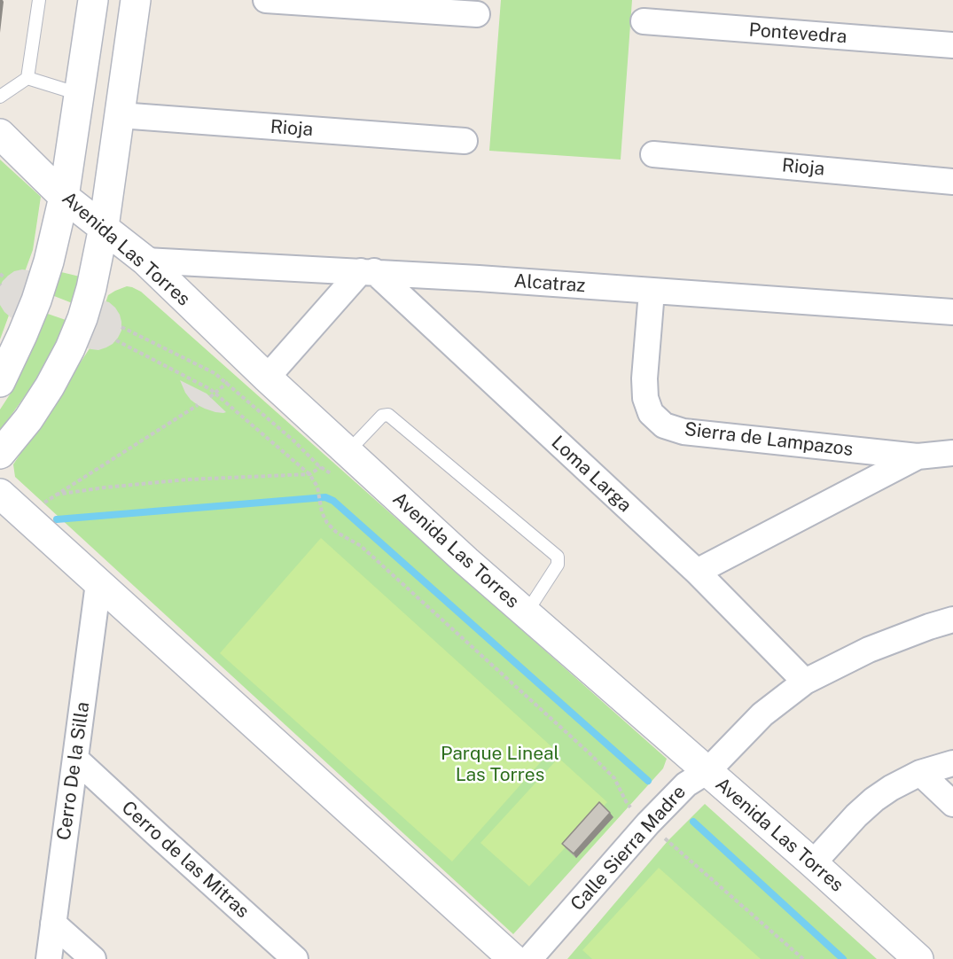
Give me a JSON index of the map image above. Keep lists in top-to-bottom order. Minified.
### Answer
{"streets":{"street":["Pontevedra","Rioja","Avenida Las Torres","Alcatraz","Sierra de Lampazos","Loma Larga","Cerro De la Silla","Calle Sierra Madre","Cerro de las Mitras"]},"crossings":[["Avenida Las Torres","Alcatraz"],["Avenida Las Torres","Calle Sierra Madre"],["Alcatraz","Sierra de Lampazos"],["Alcatraz","Loma Larga"],["Loma Larga","Calle Sierra Madre"],["Cerro De la Silla","Cerro de las Mitras"]],"parks":["Parque Lineal Las Torres"]}
